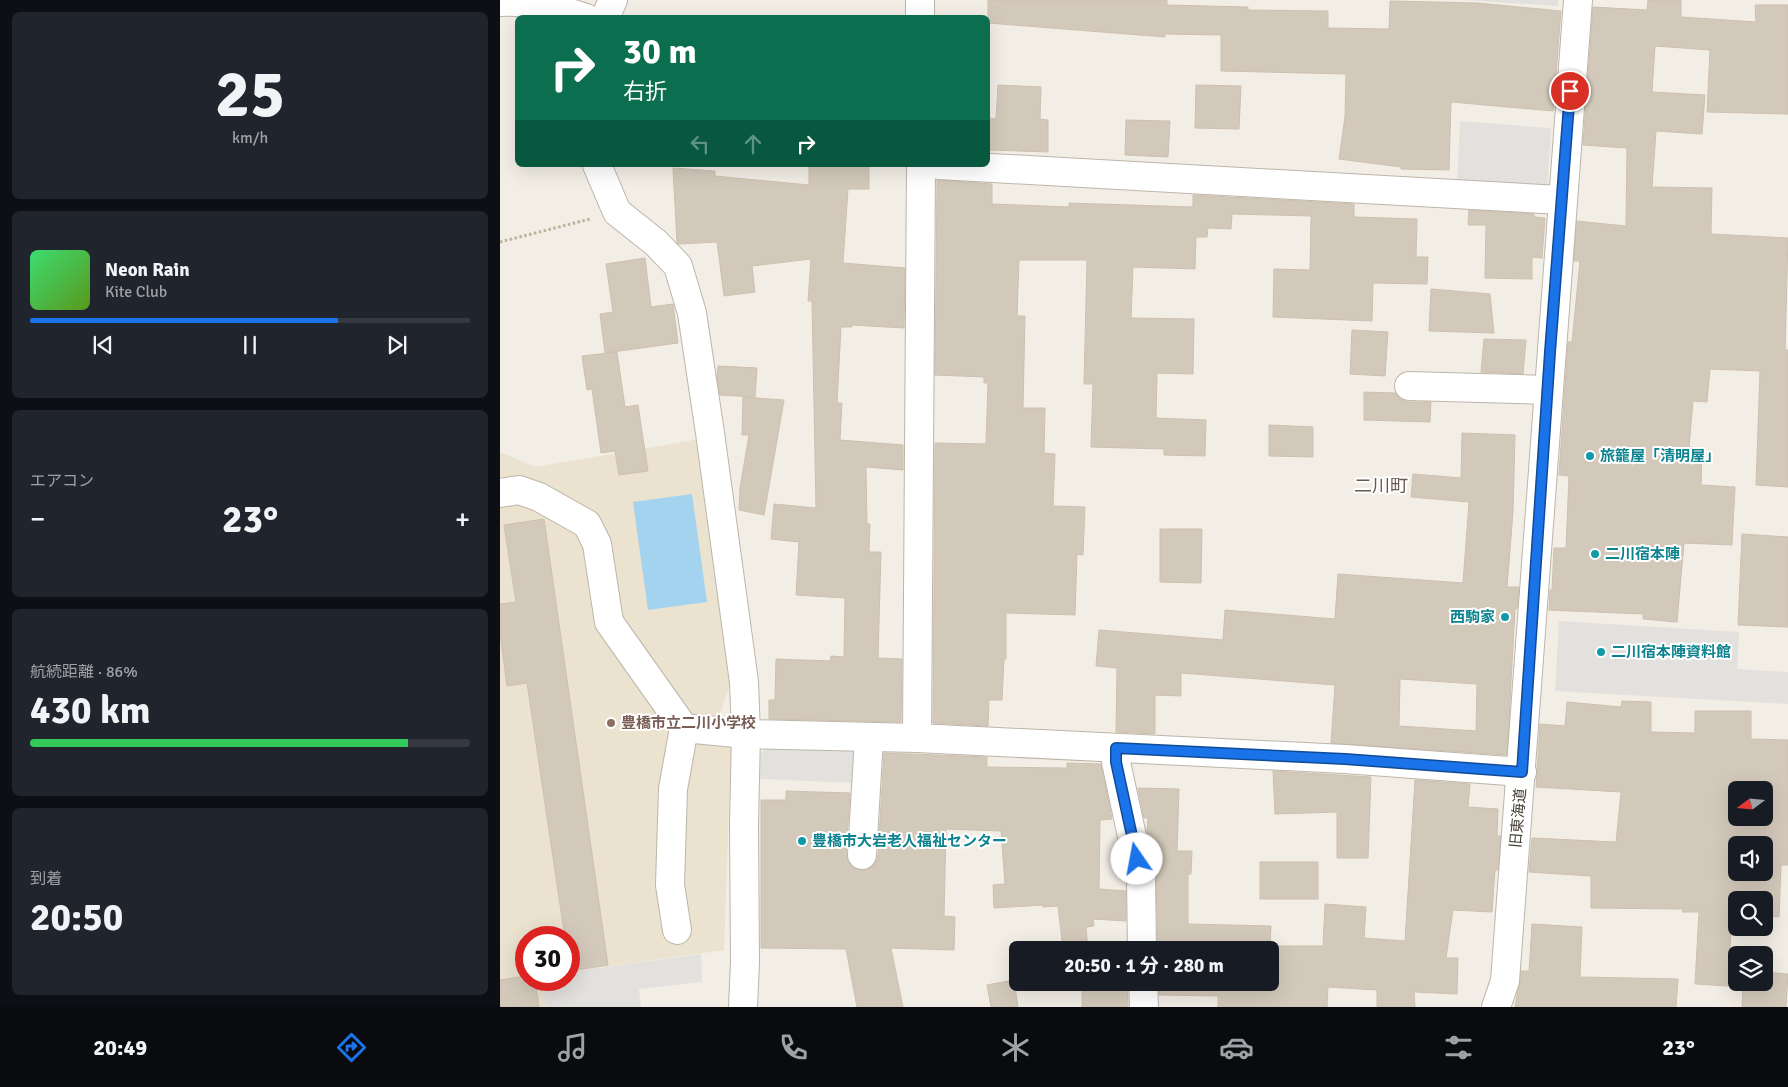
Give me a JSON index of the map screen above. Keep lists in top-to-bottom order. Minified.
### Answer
{"streets":{"street":["旧東海道"]},"districts":["二川町"],"places":["旅籠屋「清明屋」","二川宿本陣","西駒家","二川宿本陣資料館","豊橋市立二川小学校","豊橋市大岩老人福祉センター"],"north":"left","page":{"tile":[["25","km/h"],"エアコン",["航続距離 · 86%","430 km"],["到着","20:50"]],"turn":["30 m","右折"],"song":["Neon Rain","Kite Club"],"heat":["−","23°","+"],"limit":"30","trip":"20:50 · 1 分 · 280 m","tabs":["20:49","23°"]}}
